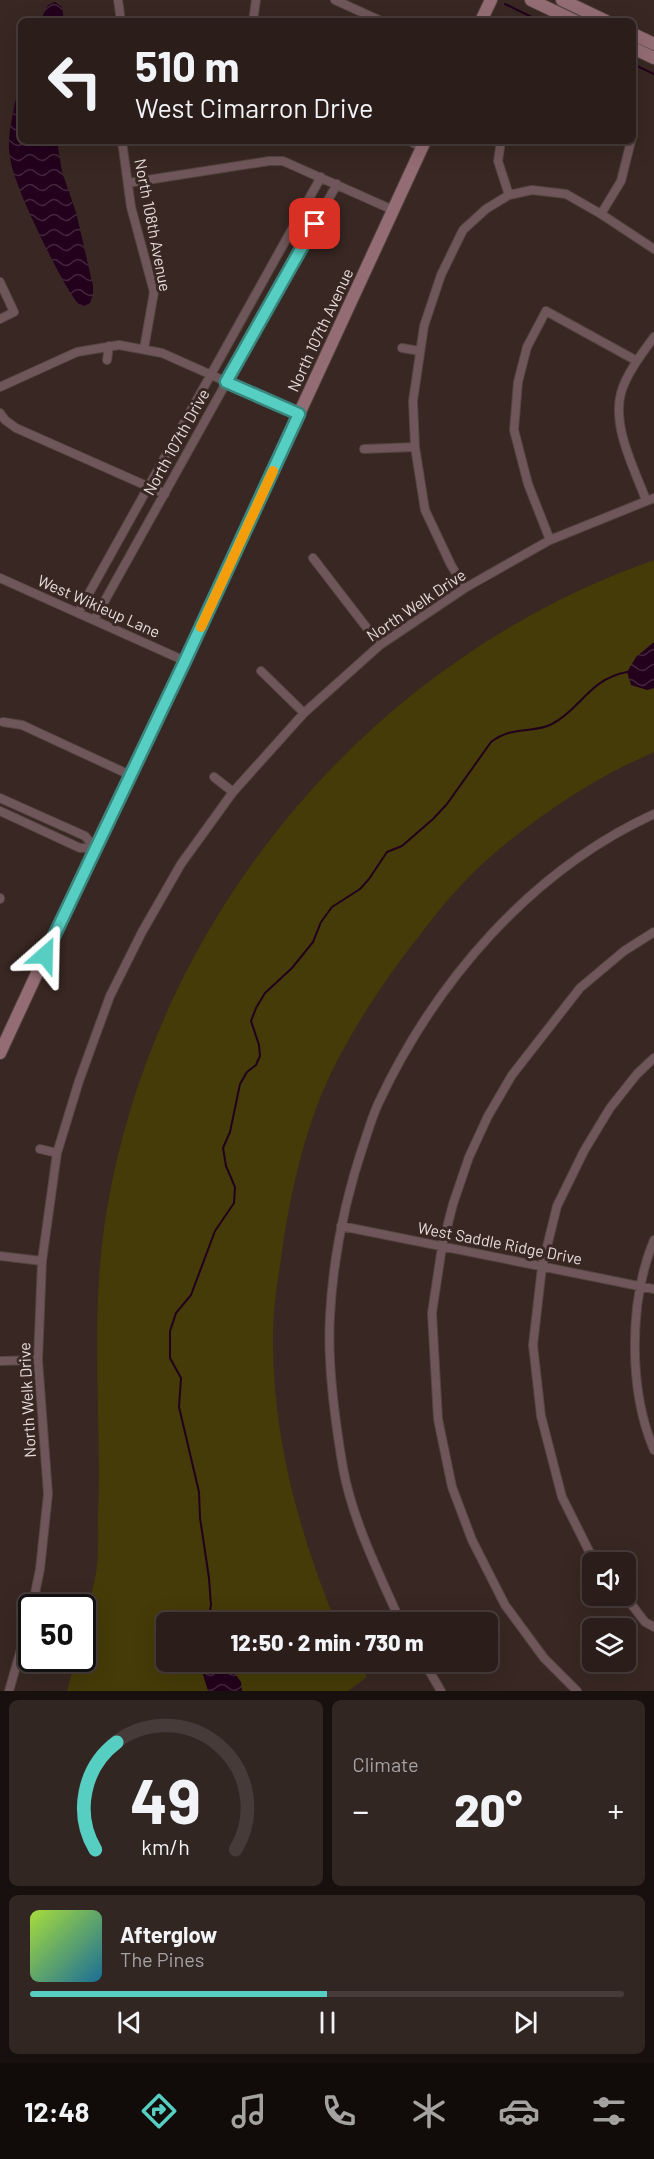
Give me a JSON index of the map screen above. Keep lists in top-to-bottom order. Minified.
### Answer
{"streets":{"main road":["North 107th Avenue"],"street":["North 108th Avenue","North 107th Drive","North Welk Drive","West Wikieup Lane","West Saddle Ridge Drive"]},"crossings":[["North 107th Avenue","West Wikieup Lane"],["North 107th Drive","West Wikieup Lane"]],"page":{"turn":["510 m","West Cimarron Drive"],"limit":"50","trip":"12:50 · 2 min · 730 m","tile":"Climate","heat":["−","20°","+"],"song":["Afterglow","The Pines"],"tabs":"12:48","gauge":["49","km/h"]}}
